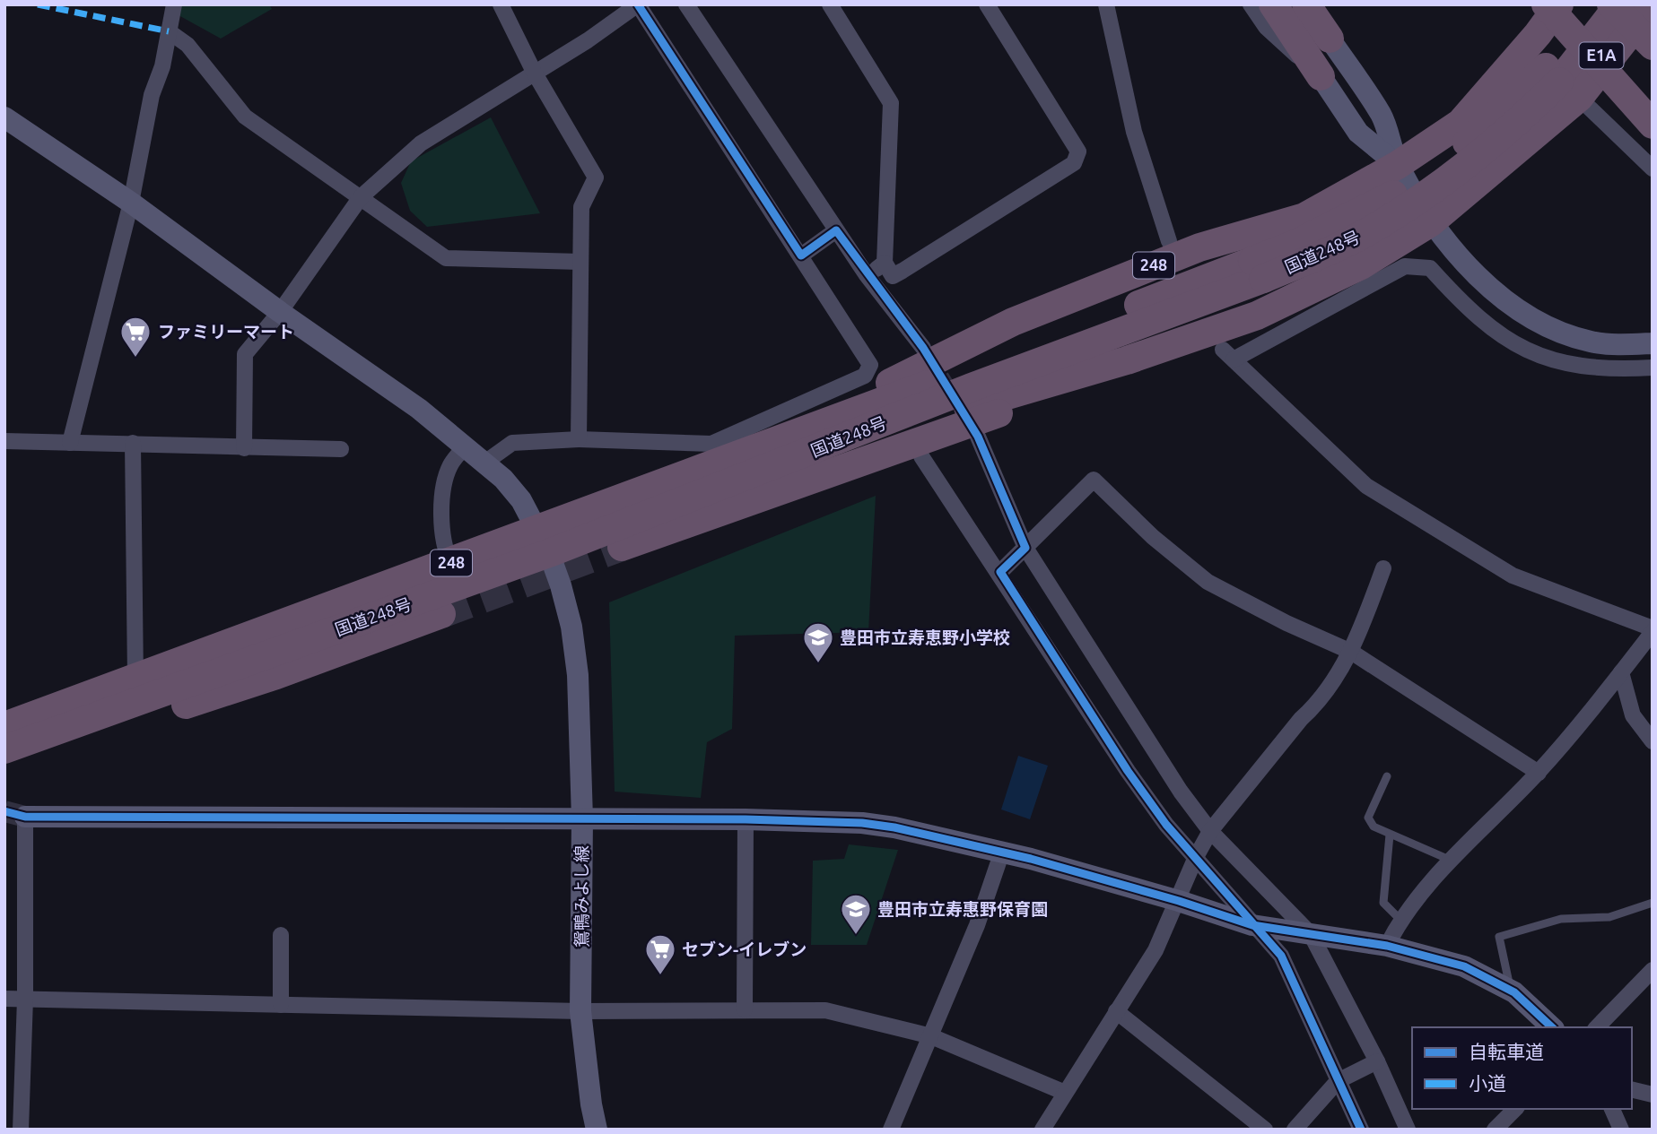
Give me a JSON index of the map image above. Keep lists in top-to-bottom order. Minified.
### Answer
{"streets":{"highway":["E1A","国道248号","248"],"street":["鴛鴨みよし線"]},"crossings":[["国道248号","248"],["国道248号","鴛鴨みよし線"]],"places":{"supermarket":["ファミリーマート","セブン-イレブン"],"school or university":["豊田市立寿恵野小学校","豊田市立寿惠野保育園"]},"legend":["自転車道","小道"]}
